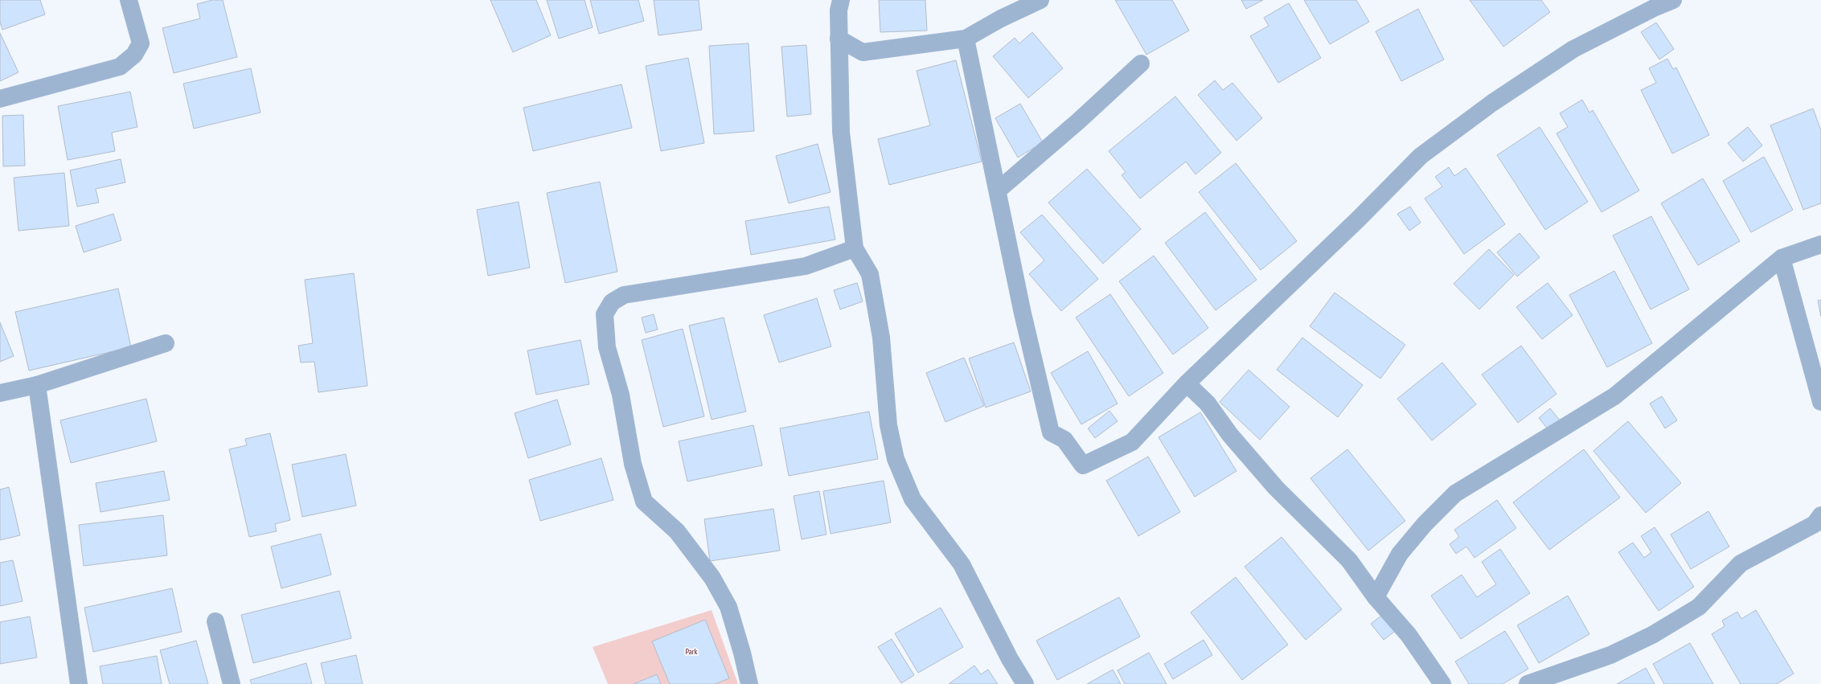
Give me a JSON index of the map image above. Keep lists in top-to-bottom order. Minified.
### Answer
{"parks":["Park"]}
